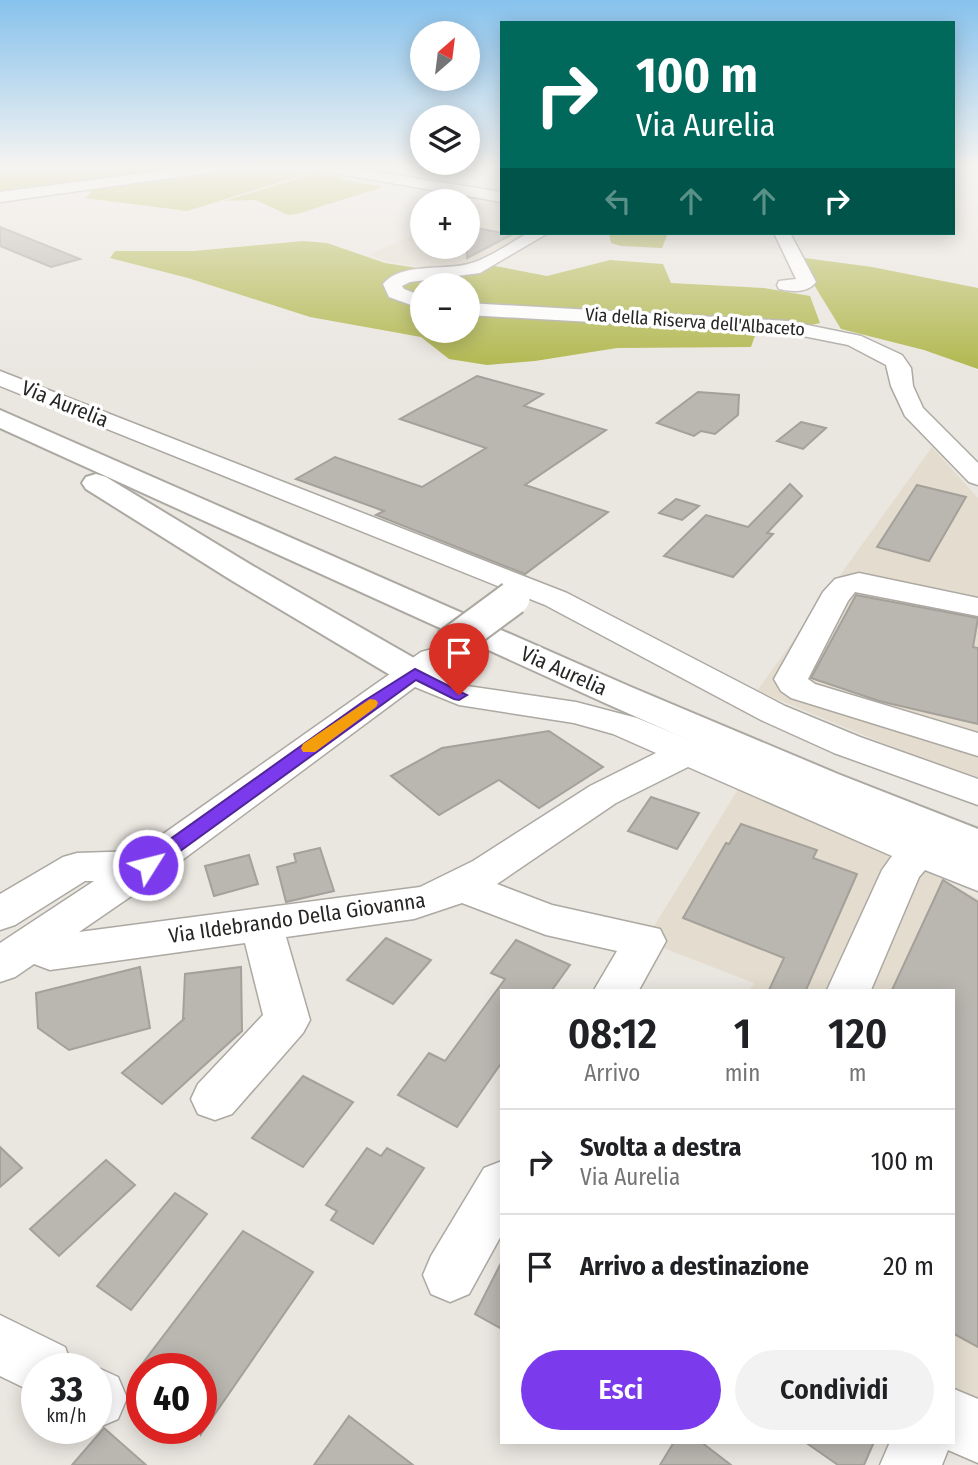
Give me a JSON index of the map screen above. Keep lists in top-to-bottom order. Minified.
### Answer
{"streets":{"highway":["Via Aurelia"],"street":["Via della Riserva dell'Albaceto","Via Ildebrando Della Giovanna"]},"crossings":[["Via Aurelia","Via Ildebrando Della Giovanna"]],"north":"top right","page":{"map_buttons":["+","−"],"turn":["100 m","Via Aurelia"],"eta":["08:12","Arrivo","1","min","120","m"],"list":[{"name":"Svolta a destra","note":"Via Aurelia","value":"100 m"},{"name":"Arrivo a destinazione","value":"20 m"}],"buttons":["Esci","Condividi"],"speed":"33 km/h","limit":"40"}}
